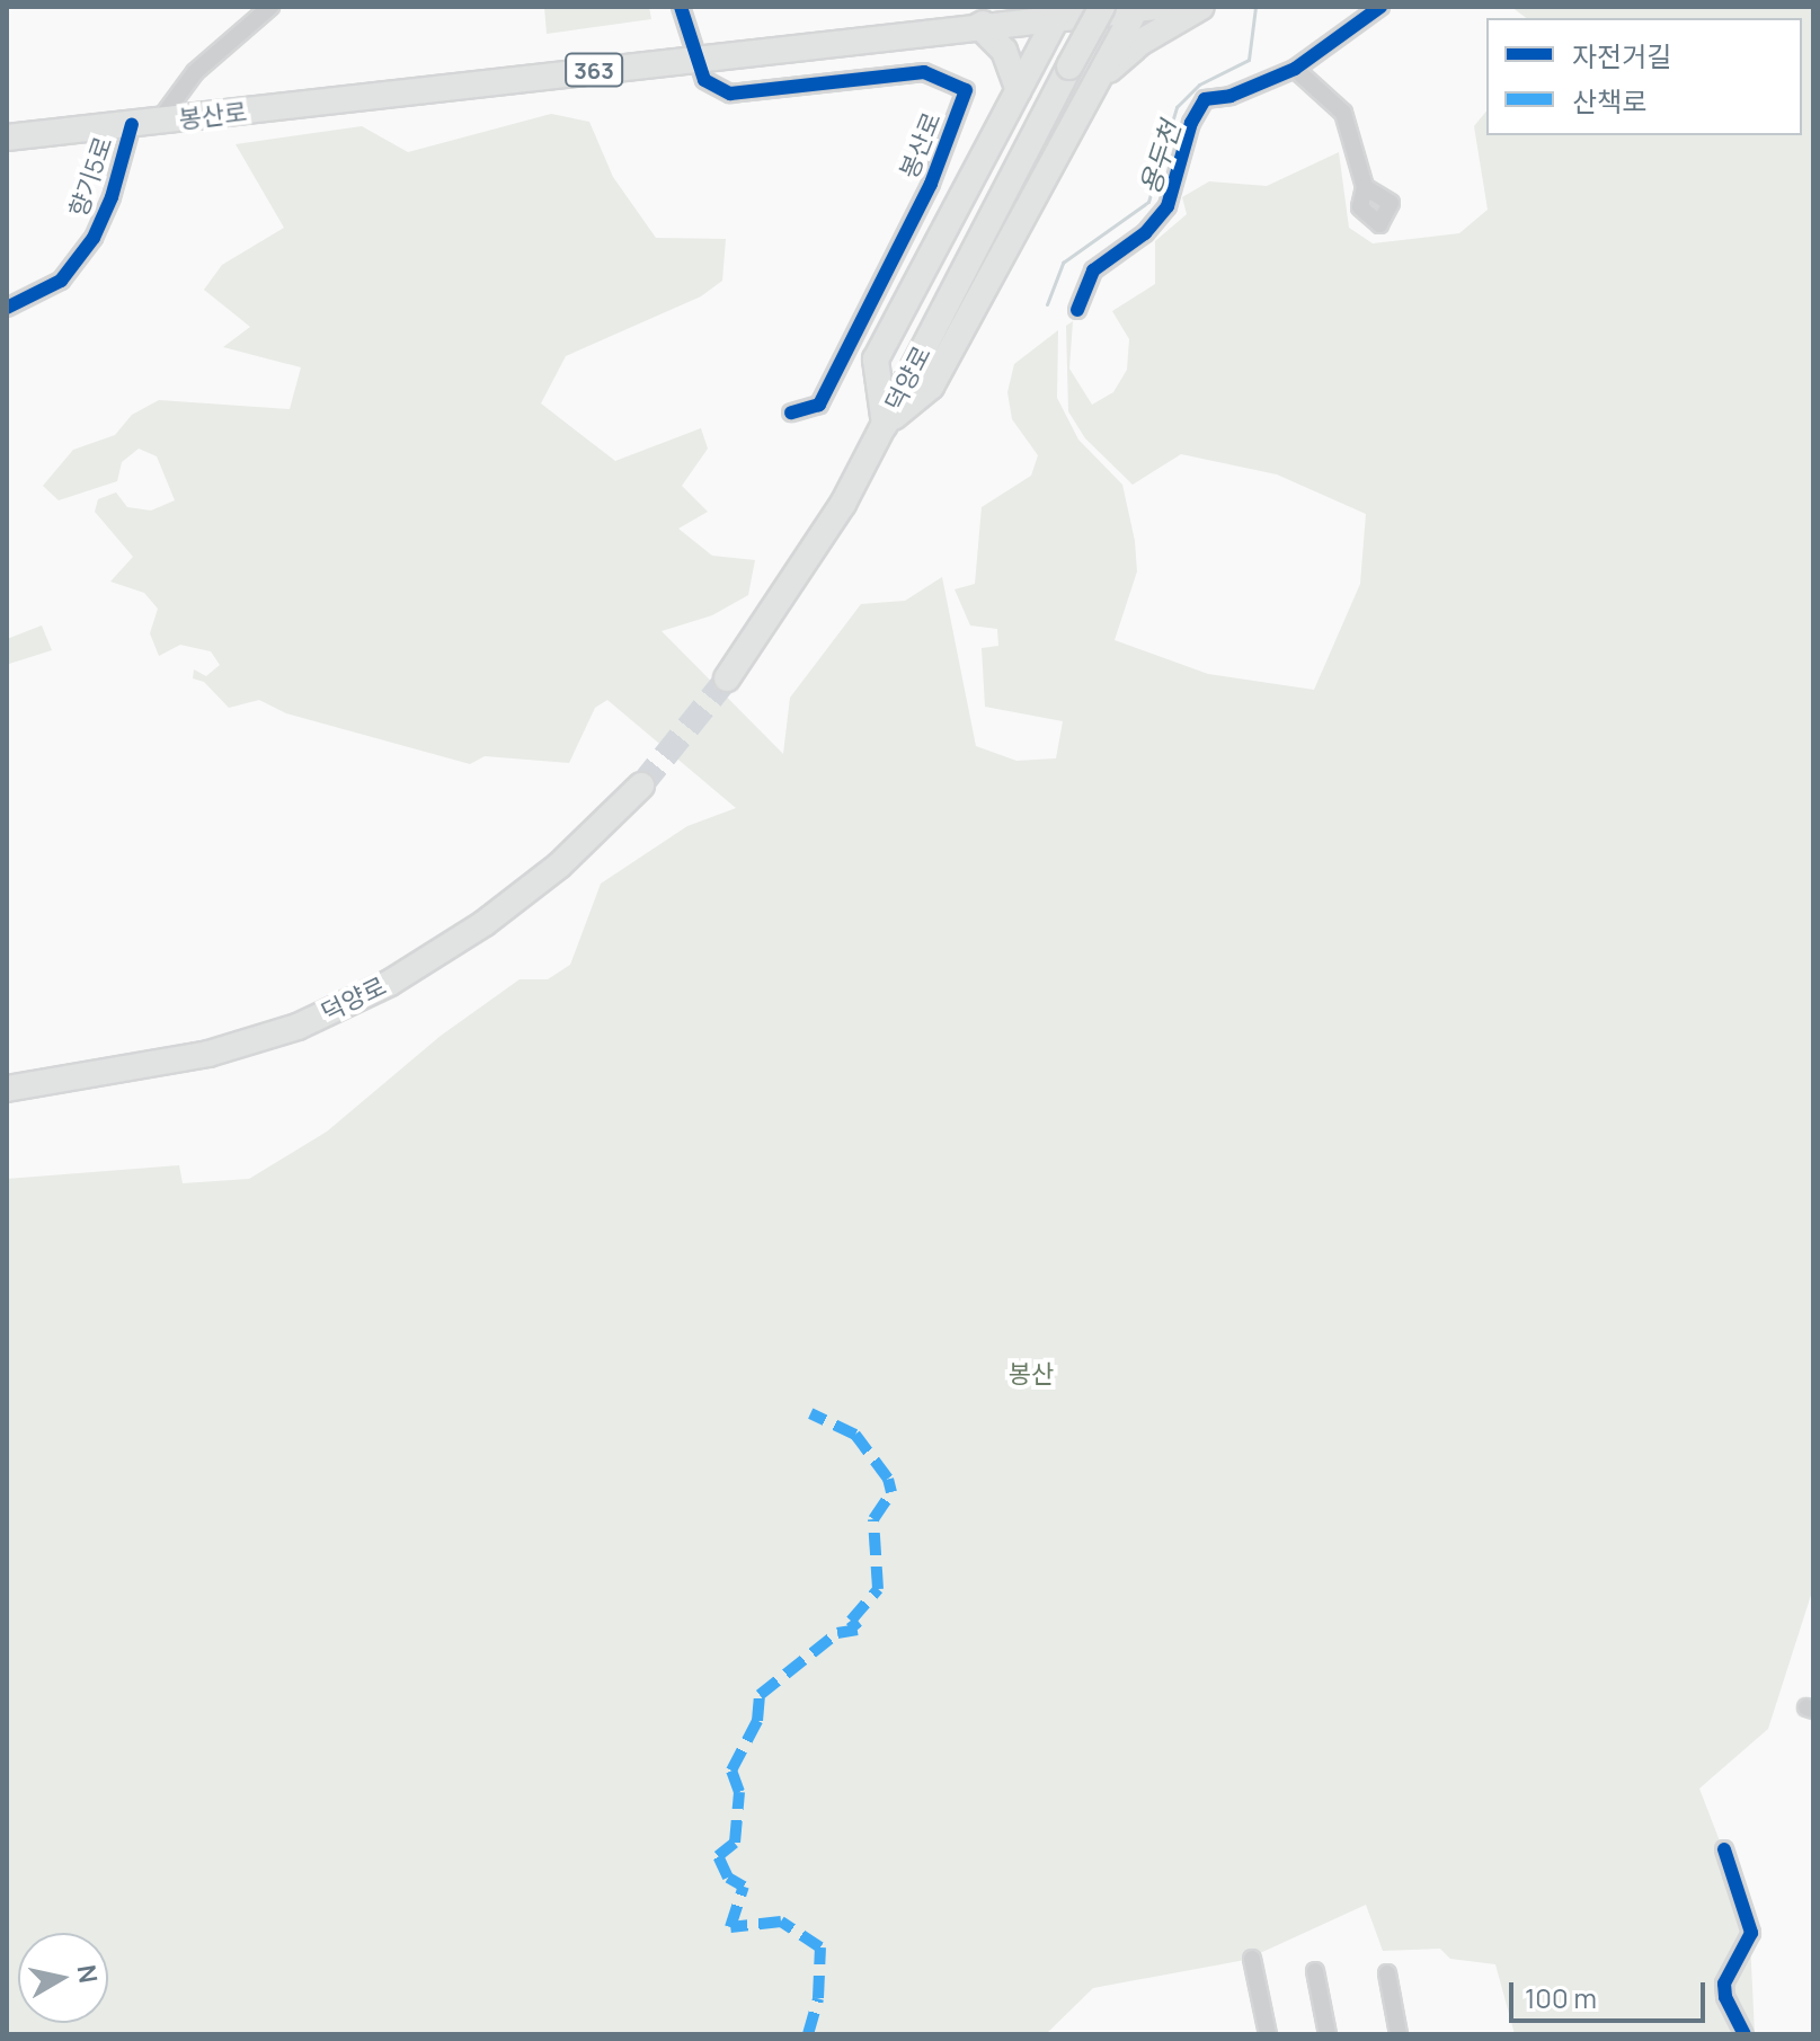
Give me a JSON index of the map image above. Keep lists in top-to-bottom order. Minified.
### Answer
{"streets":{"main road":["363","봉산로","덕양로"],"street":["향기5로"]},"crossings":[["363","봉산로"],["363","향기5로"],["봉산로","향기5로"]],"water":["용두천"],"parks":["봉산"],"legend":["자전거길","산책로"],"scale_bar":"100 m","north":"right"}
